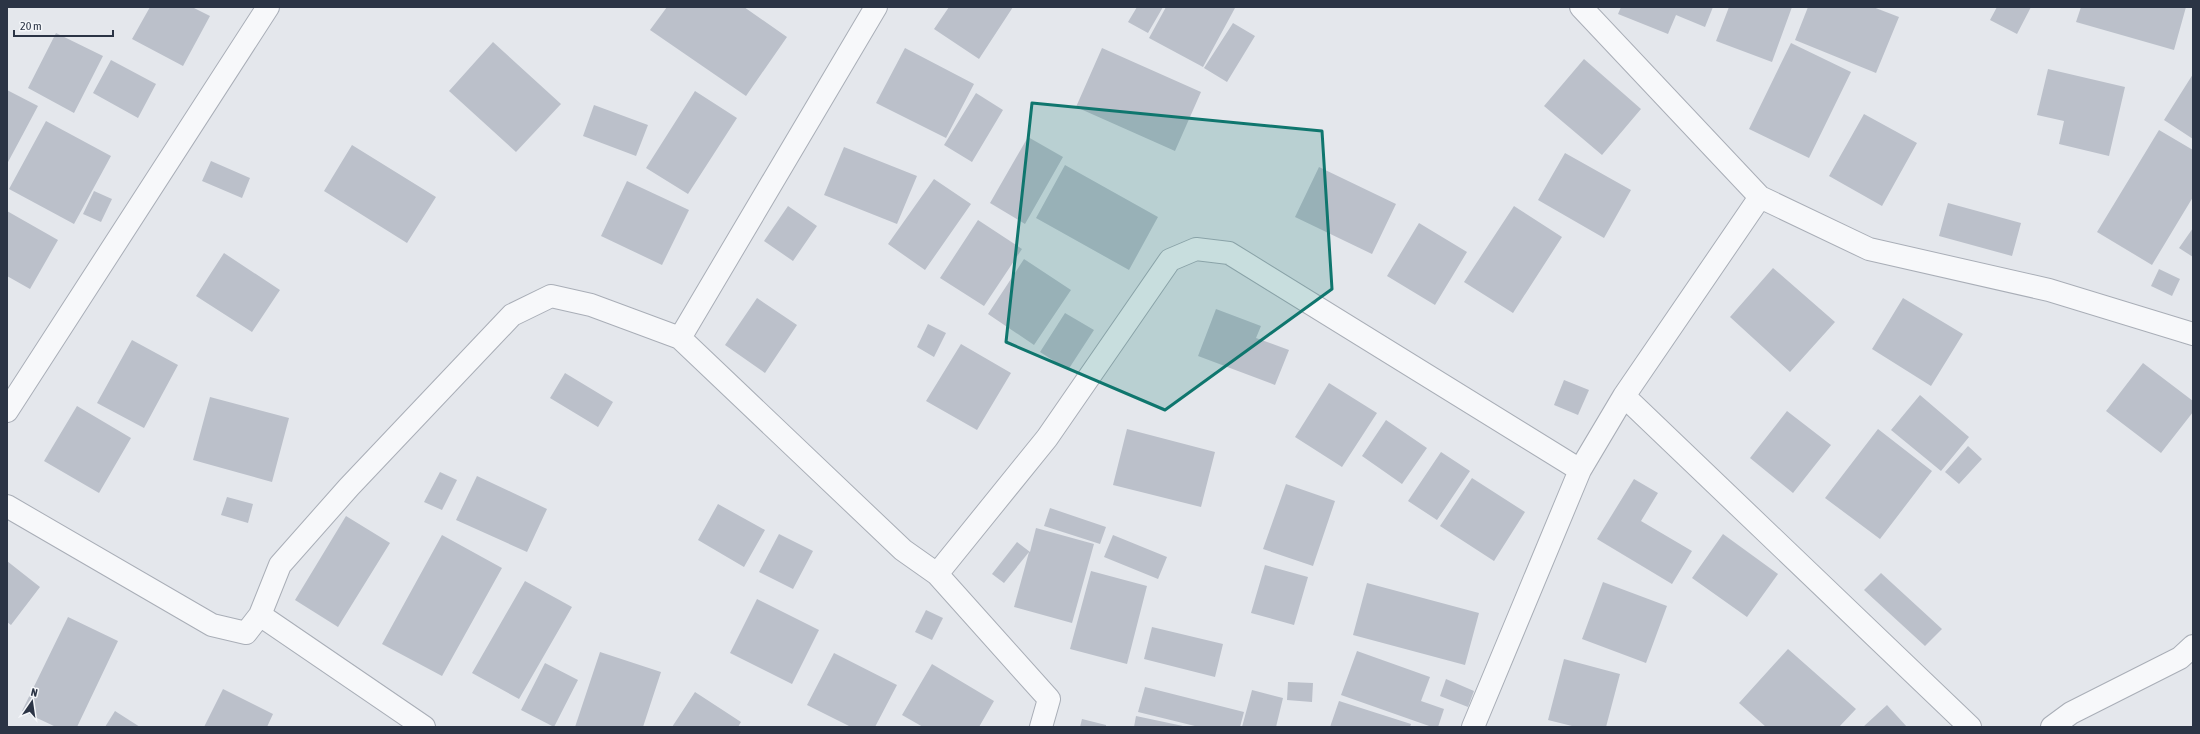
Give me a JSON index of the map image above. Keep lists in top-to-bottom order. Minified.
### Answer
{"scale_bar":"20 m","north":"top"}
